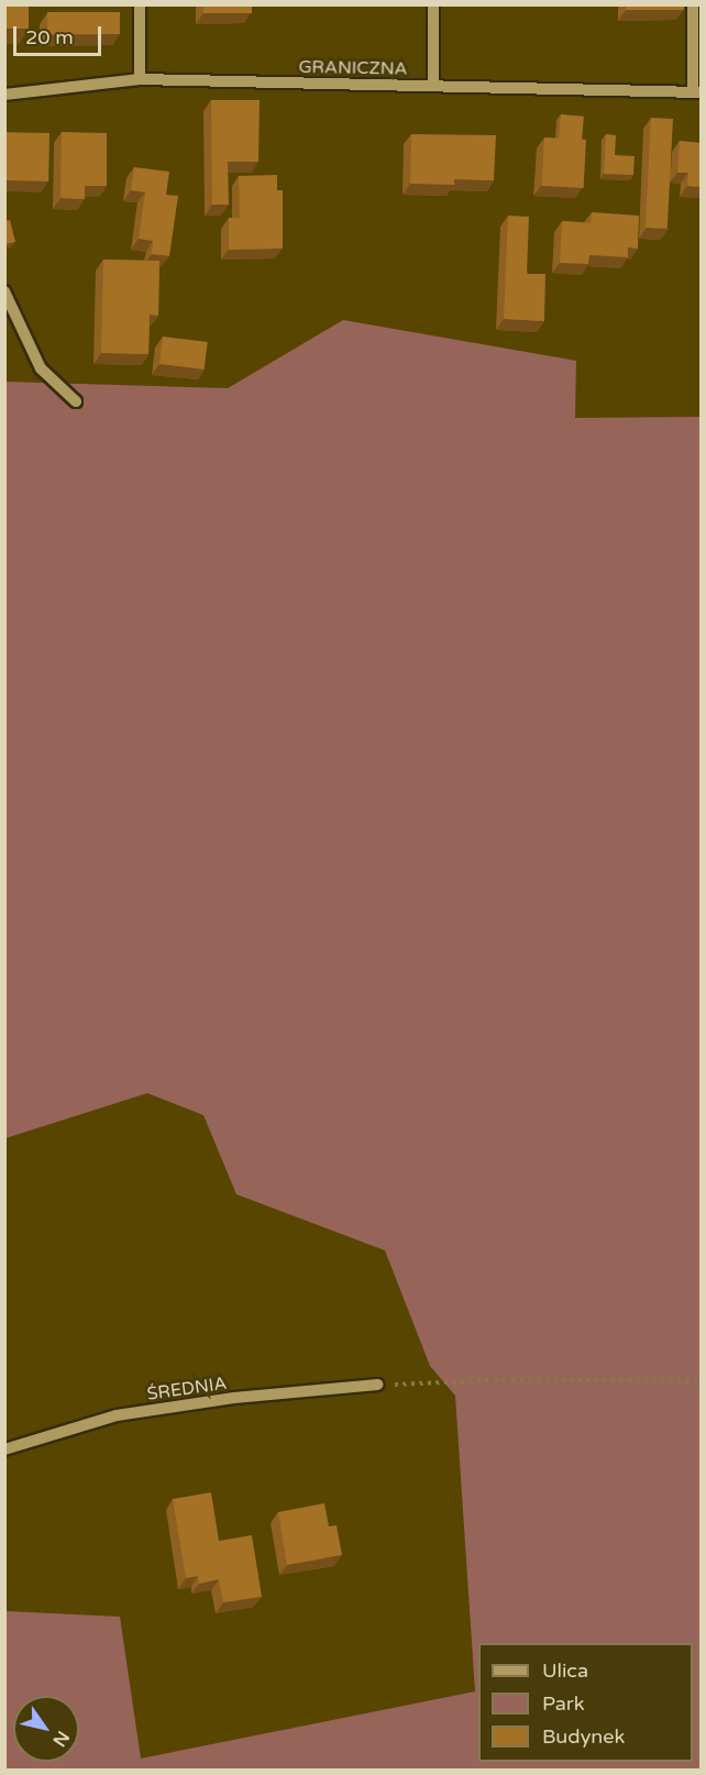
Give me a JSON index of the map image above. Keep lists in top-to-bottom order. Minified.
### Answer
{"streets":{"street":["GRANICZNA","ŚREDNIA"]},"legend":["Ulica","Park","Budynek"],"scale_bar":"20 m","north":"bottom right"}
